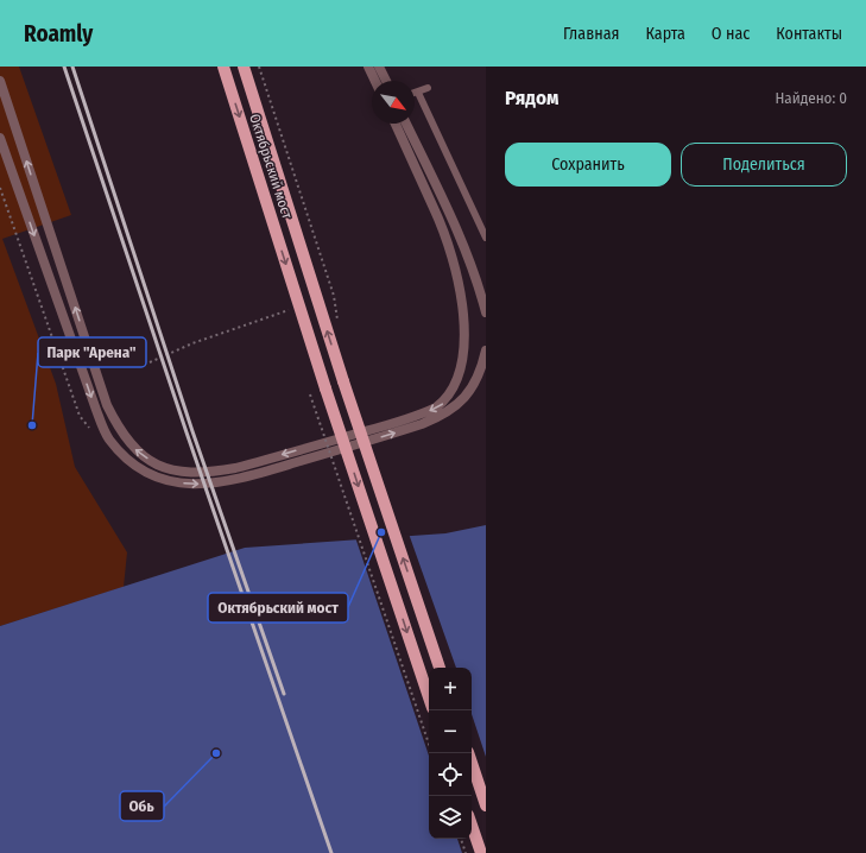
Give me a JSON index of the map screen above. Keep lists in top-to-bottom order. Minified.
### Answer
{"streets":{"main road":["Октябрьский мост"]},"places":["Парк \"Арена\"","Октябрьский мост","Обь"],"north":"bottom right","page":{"header":"Roamly","nav":["Главная","Карта","О нас","Контакты"],"heading":["Рядом","Найдено: 0"],"buttons":["Сохранить","Поделиться"],"map_buttons":["+","−"]}}
